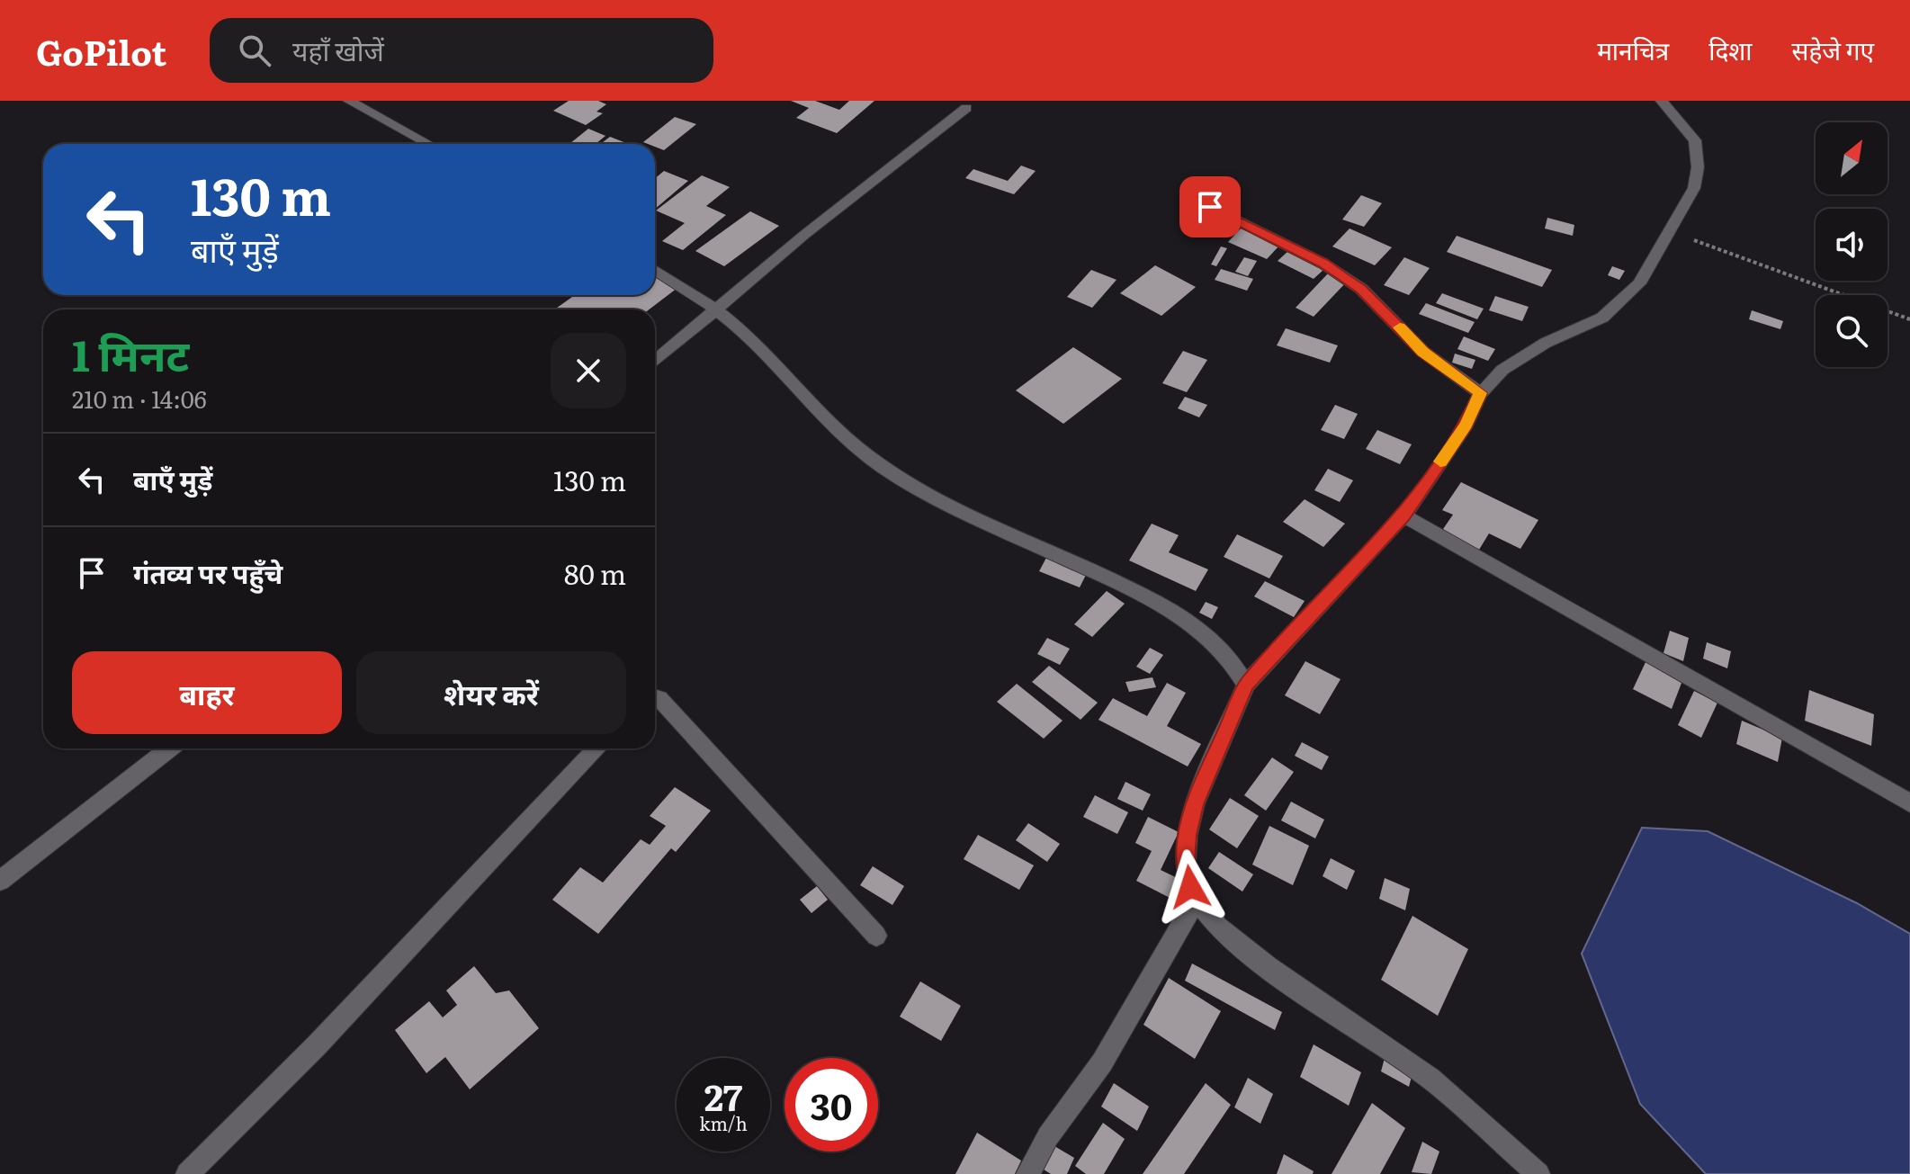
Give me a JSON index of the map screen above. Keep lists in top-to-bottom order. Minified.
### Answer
{"north":"top right","page":{"header":"GoPilot","search":"यहाँ खोजें","nav":["मानचित्र","दिशा","सहेजे गए"],"turn":["130 m","बाएँ मुड़ें"],"heading":["1 मिनट","210 m · 14:06"],"list":[{"name":"बाएँ मुड़ें","value":"130 m"},{"name":"गंतव्य पर पहुँचे","value":"80 m"}],"buttons":["बाहर","शेयर करें"],"speed":"27 km/h","limit":"30"}}
